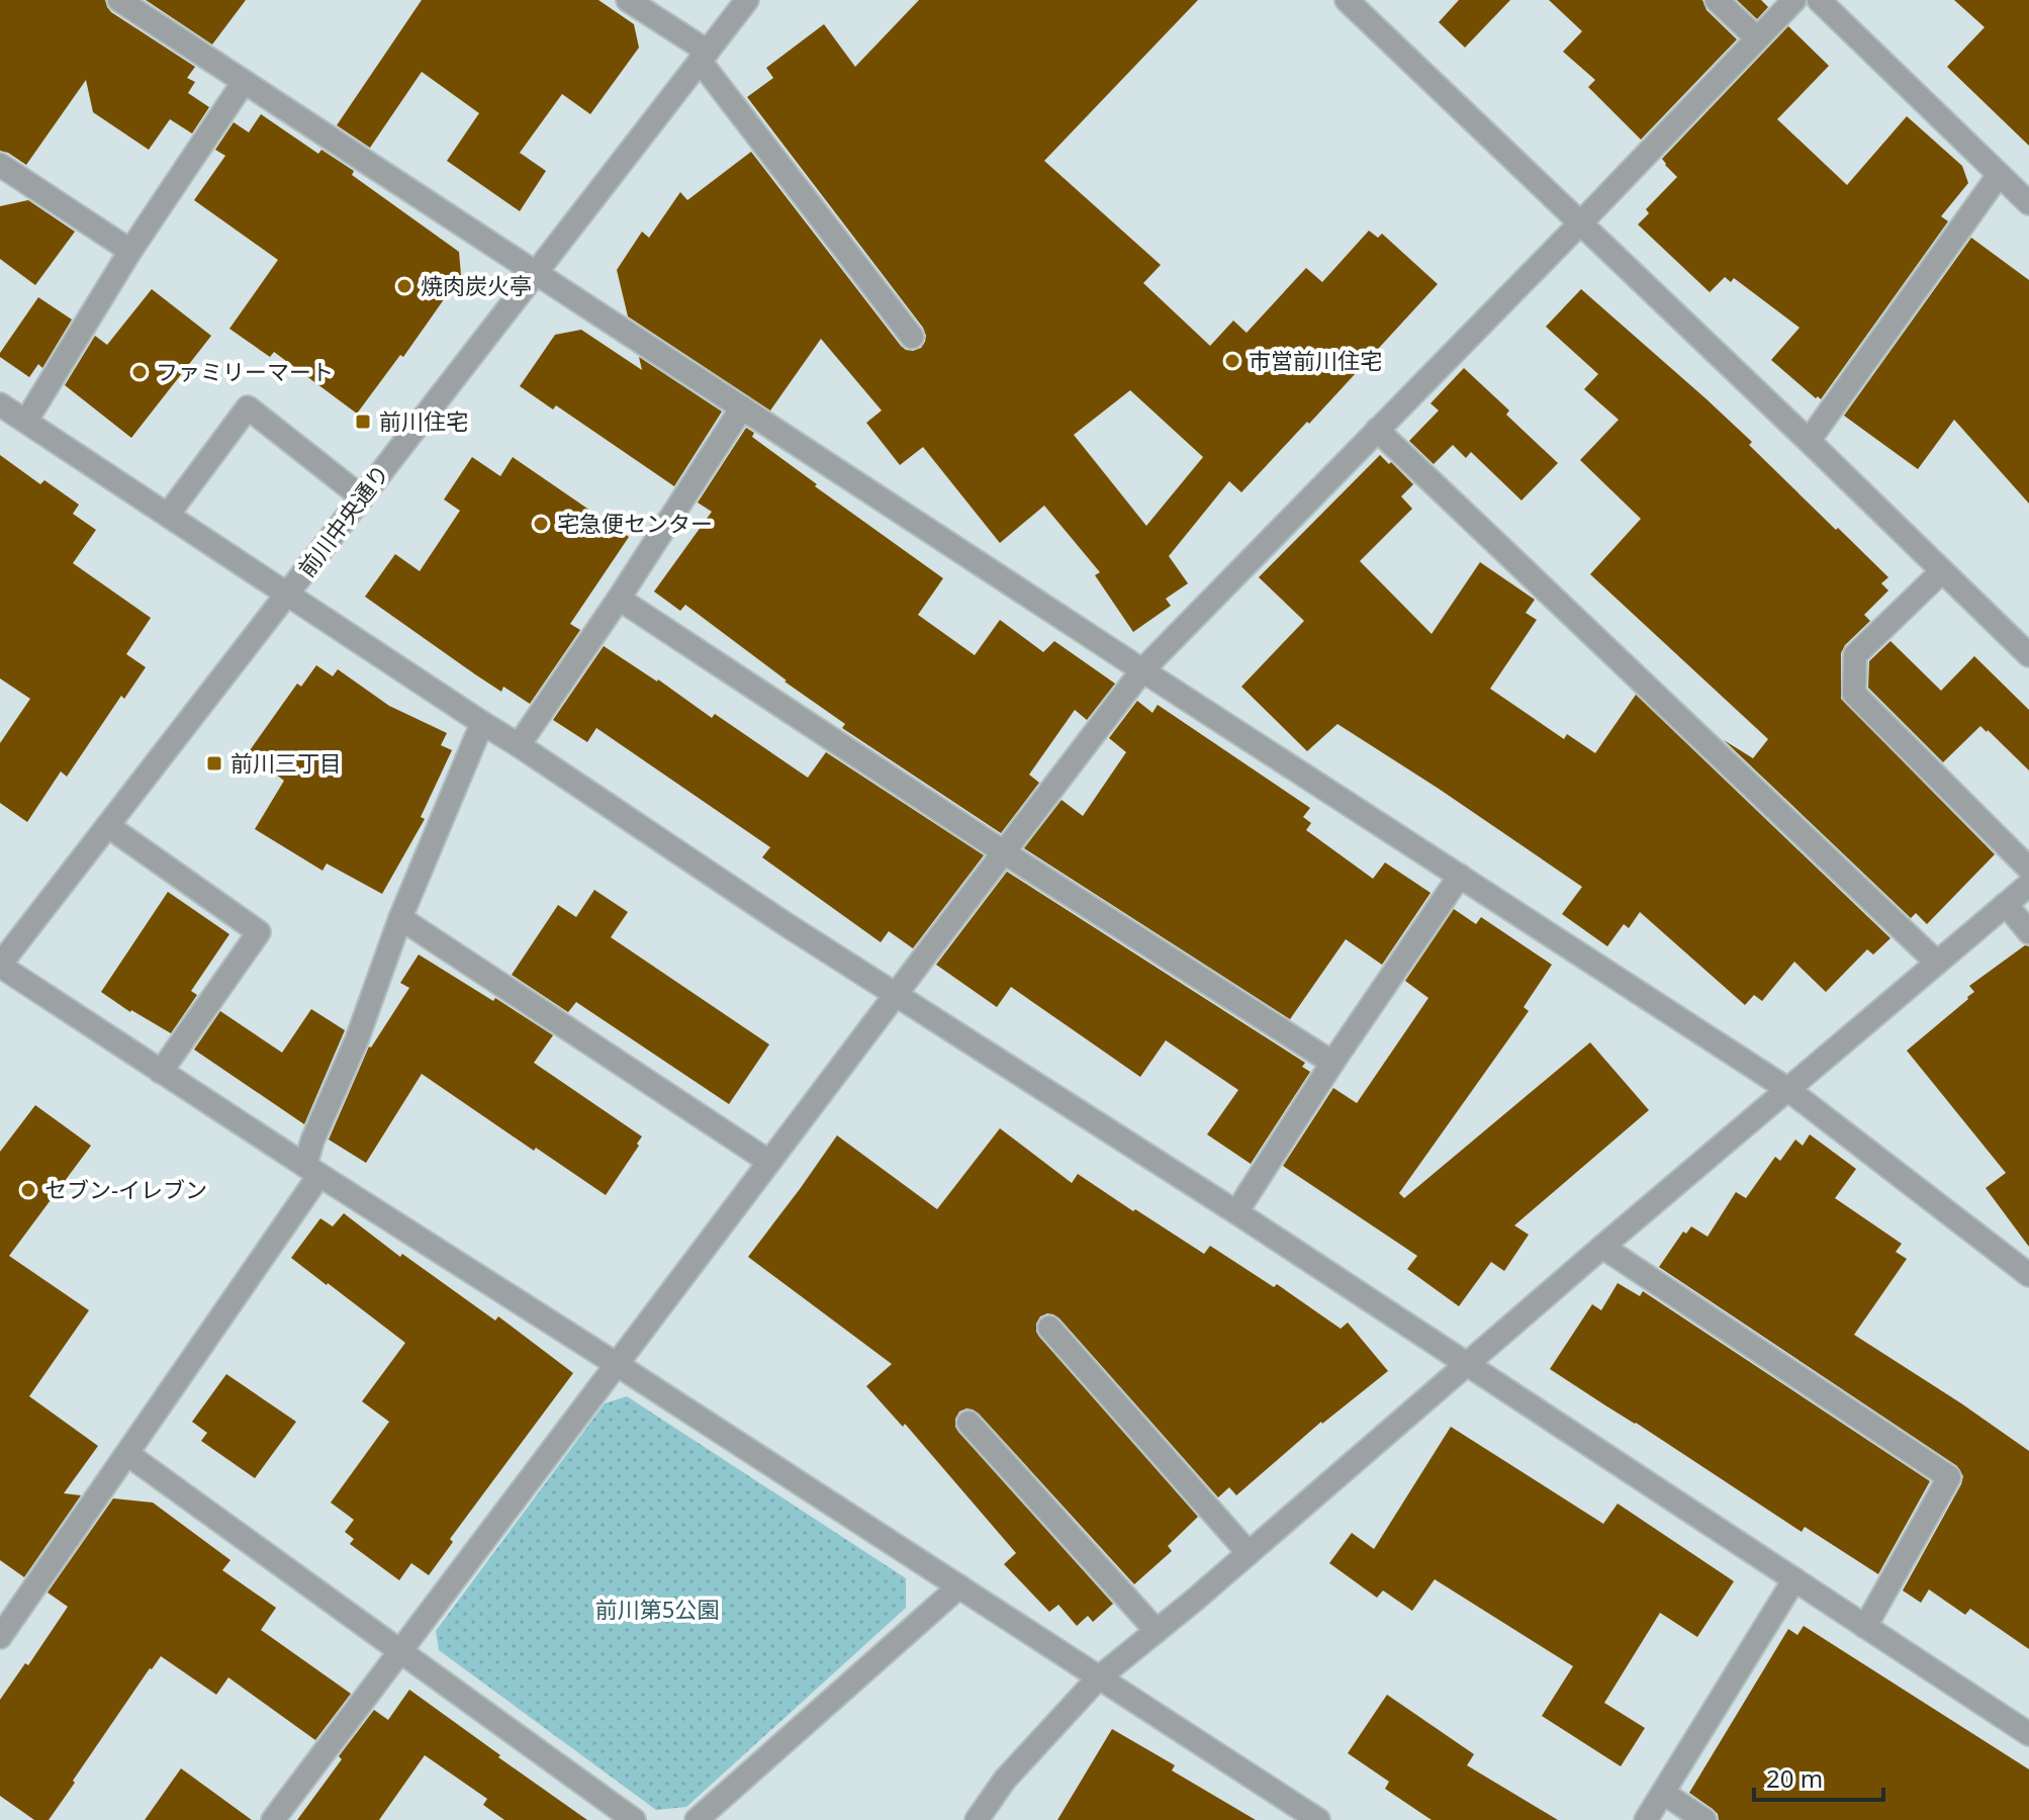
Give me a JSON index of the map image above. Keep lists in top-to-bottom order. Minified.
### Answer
{"streets":{"street":["前川中央通り"]},"parks":["前川第5公園"],"places":{"other":["焼肉炭火亭","市営前川住宅","ファミリーマート","宅急便センター","セブン-イレブン"],"transit":["前川住宅","前川三丁目"]},"scale_bar":"20 m"}
